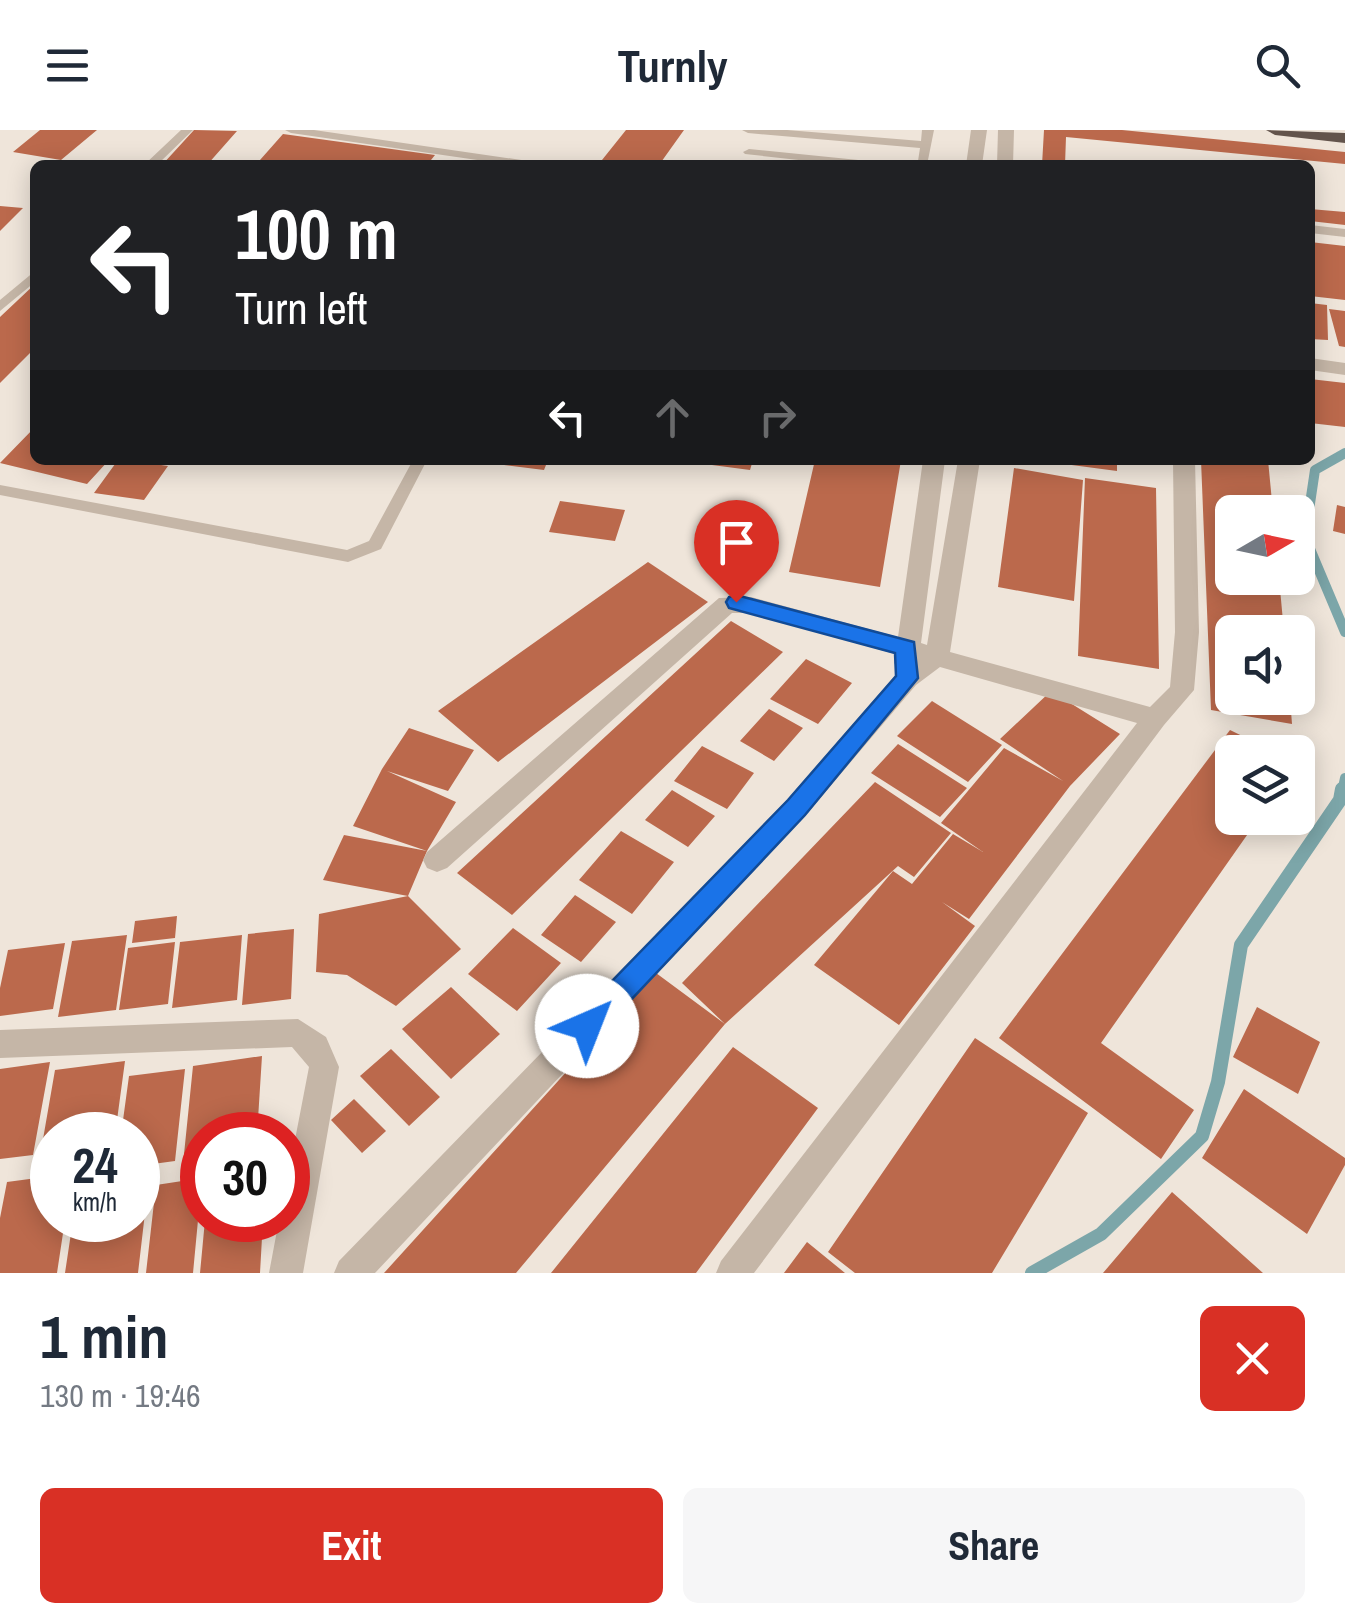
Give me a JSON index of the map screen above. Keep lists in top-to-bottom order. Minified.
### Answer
{"north":"right","page":{"header":"Turnly","turn":["100 m","Turn left"],"speed":"24 km/h","limit":"30","heading":["1 min","130 m · 19:46"],"buttons":["Exit","Share"]}}
